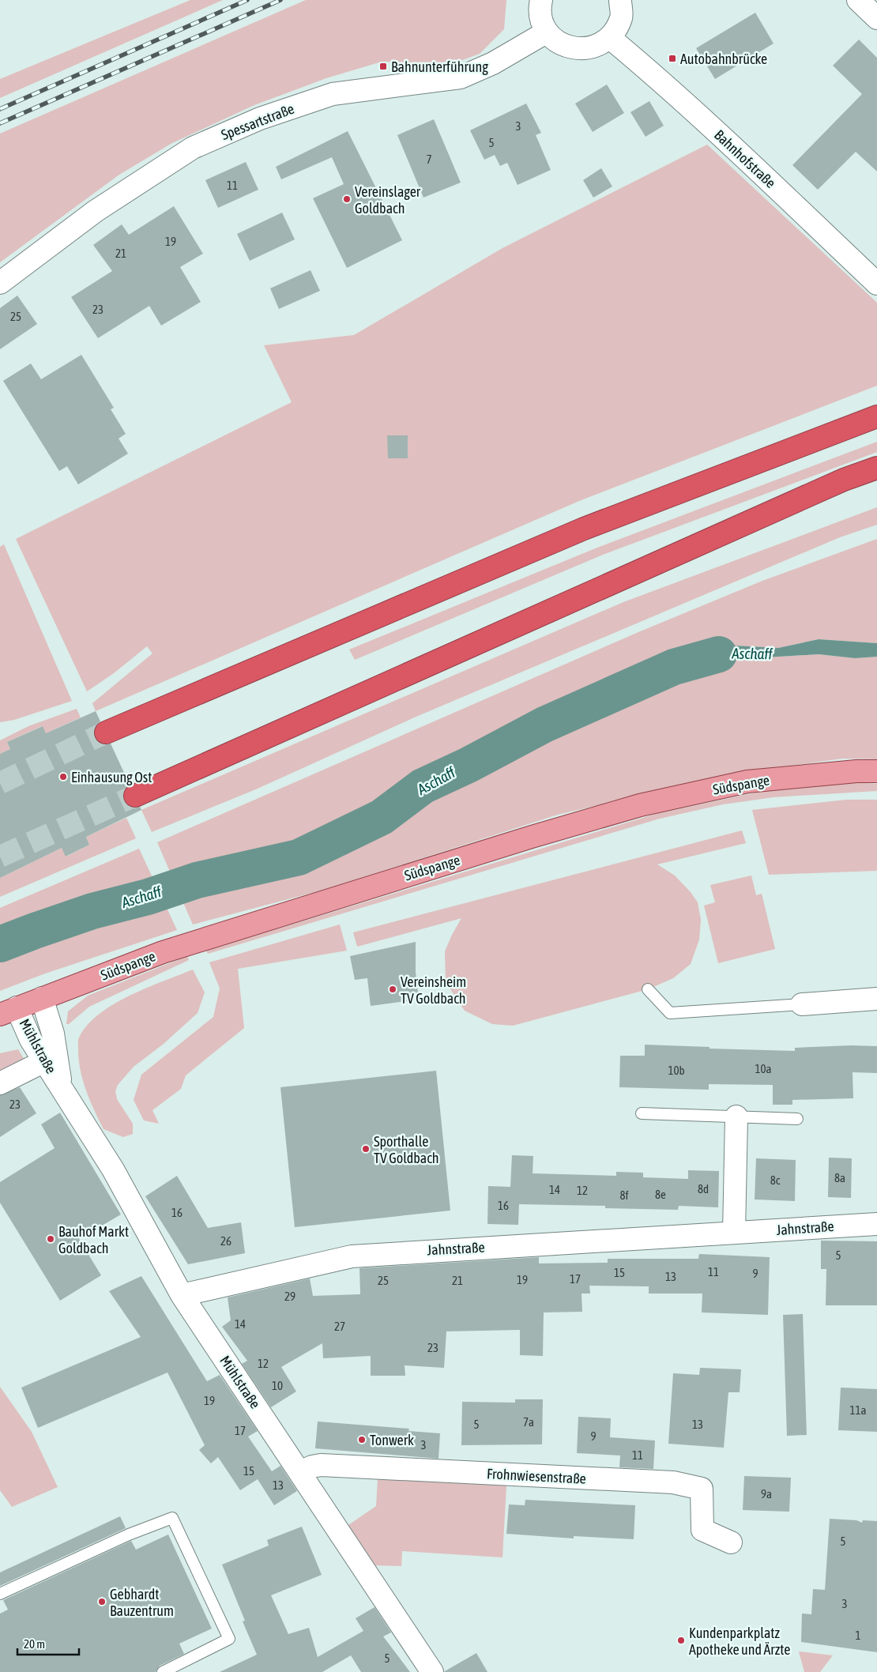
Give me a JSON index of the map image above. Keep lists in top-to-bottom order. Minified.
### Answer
{"streets":{"main road":["Südspange"],"street":["Spessartstraße","Bahnhofstraße","Mühlstraße","Jahnstraße","Frohnwiesenstraße"]},"crossings":[["Südspange","Mühlstraße"],["Mühlstraße","Jahnstraße"],["Mühlstraße","Frohnwiesenstraße"]],"water":["Aschaff"],"places":{"transit":["Autobahnbrücke","Bahnunterführung"],"other":["Vereinslager Goldbach","Einhausung Ost","Vereinsheim TV Goldbach","Sporthalle TV Goldbach","Bauhof Markt Goldbach","Tonwerk","Gebhardt Bauzentrum","Kundenparkplatz Apotheke und Ärzte"]},"house_numbers":["3","5","7","11","19","21","23","25","10a","10b","23","8a","8c","8d","14","12","8e","8f","16","16","26","5","11","15","9","13","17","19","25","21","29","14","27","23","12","10","19","11a","7a","5","13","17","9","3","11","15","13","9a","5","3","1","5"],"scale_bar":"20 m"}
